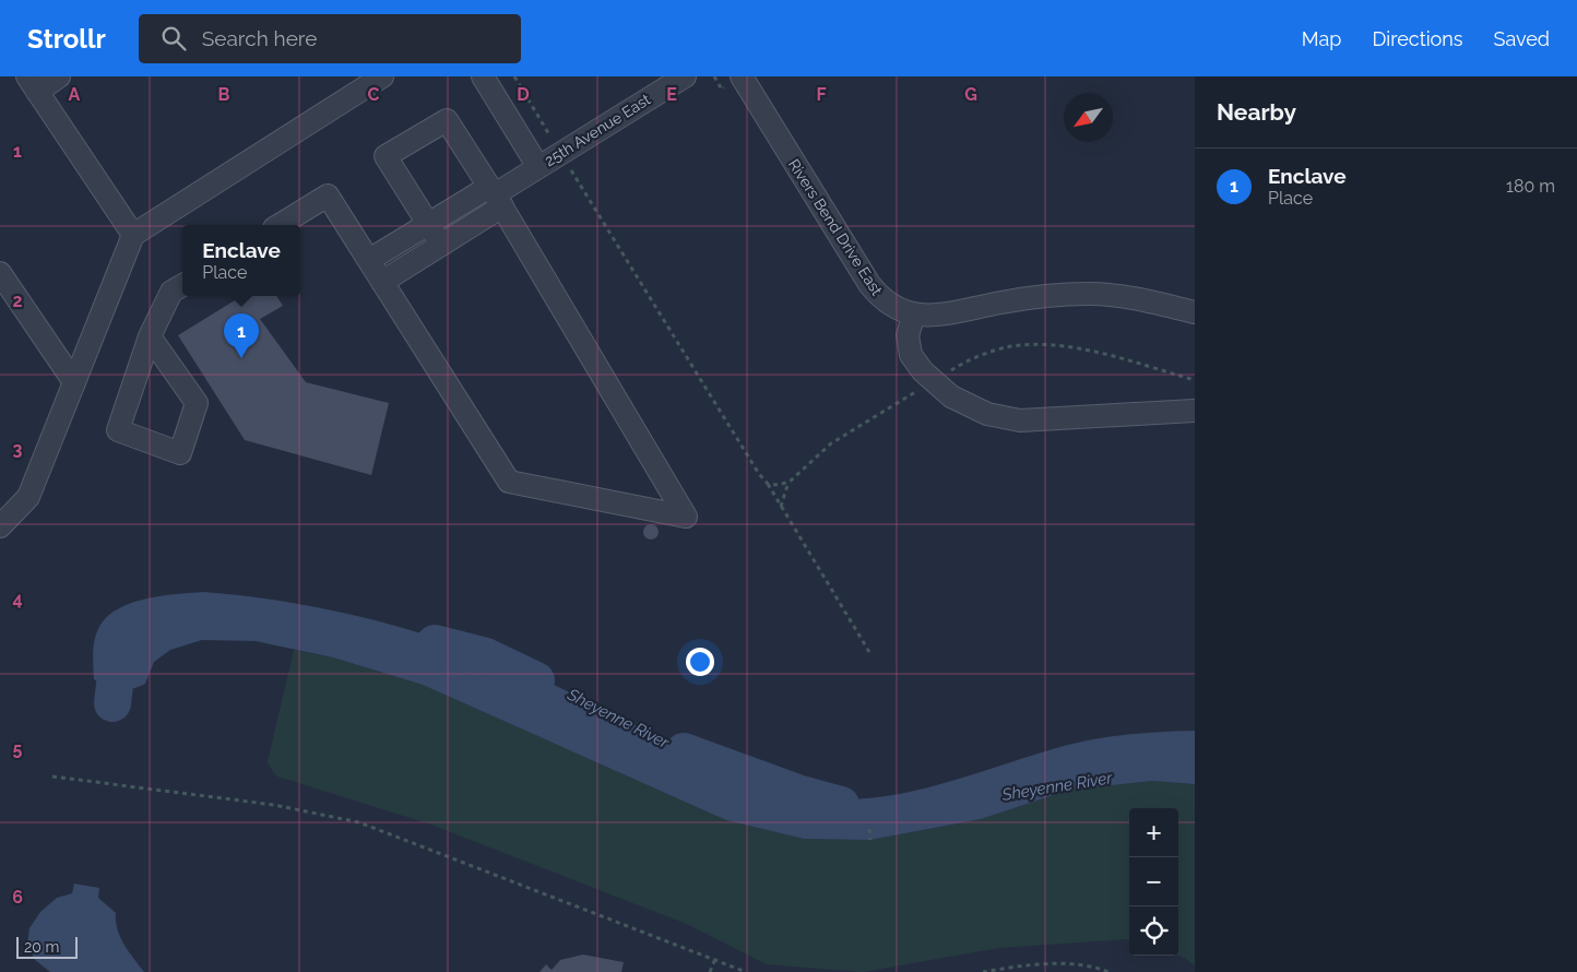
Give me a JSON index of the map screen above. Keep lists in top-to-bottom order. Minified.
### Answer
{"streets":{"street":["25th Avenue East","Rivers Bend Drive East"]},"water":["Sheyenne River"],"scale_bar":"20 m","north":"bottom left","page":{"header":"Strollr","search":"Search here","nav":["Map","Directions","Saved"],"heading":"Nearby","list":[{"mark":"1","name":"Enclave","note":"Place","value":"180 m"}],"popup":["Enclave","Place"],"pins":"1","map_buttons":["+","−"],"scale":"20 m"},"grid":{"columns":["A","B","C","D","E","F","G"],"rows":["1","2","3","4","5","6"]}}
